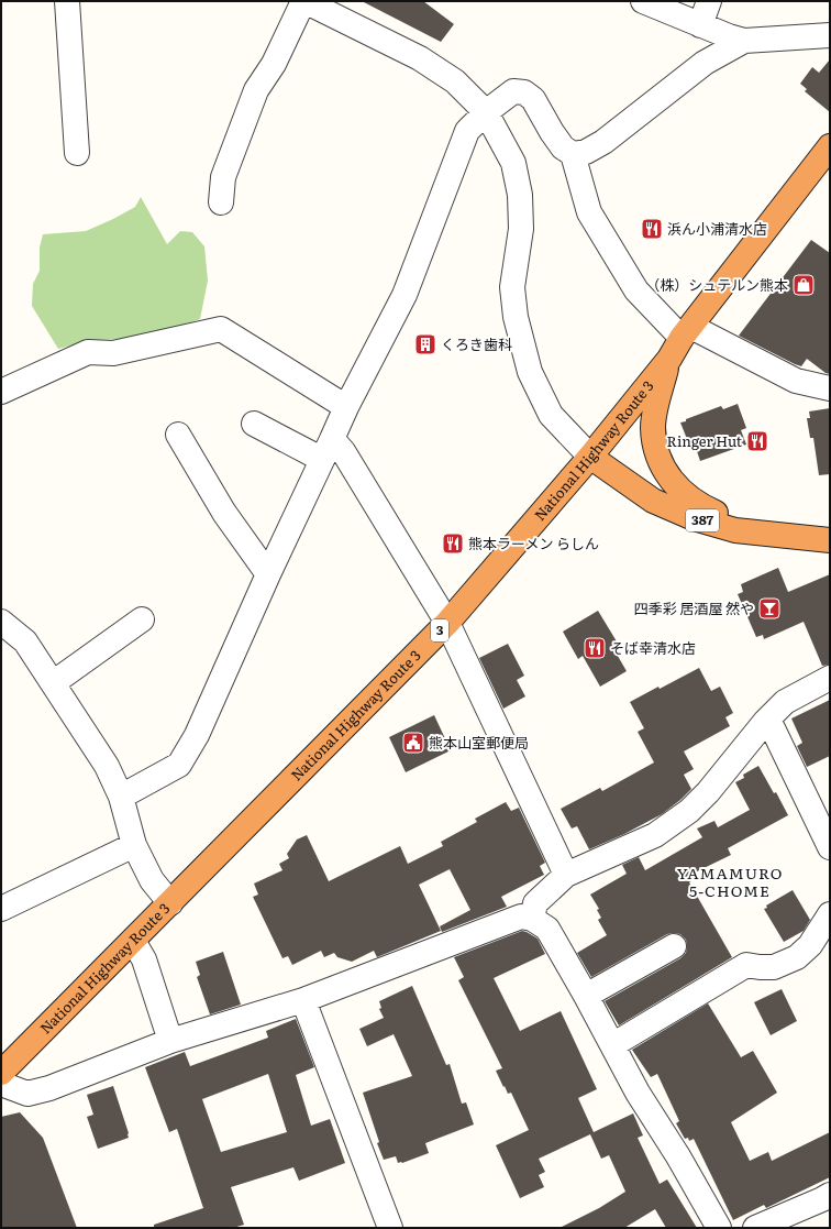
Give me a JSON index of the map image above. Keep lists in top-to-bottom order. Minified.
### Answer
{"streets":{"highway":["National Highway Route 3","387","3"]},"crossings":[["National Highway Route 3","387"]],"districts":["YAMAMURO 5-CHOME"],"places":{"restaurant":["浜ん小浦清水店","Ringer Hut","熊本ラーメン らしん","そば幸清水店"],"shop":["（株）シュテルン熊本"],"building":["くろき歯科"],"bar":["四季彩 居酒屋 然や"],"public building":["熊本山室郵便局"]}}
